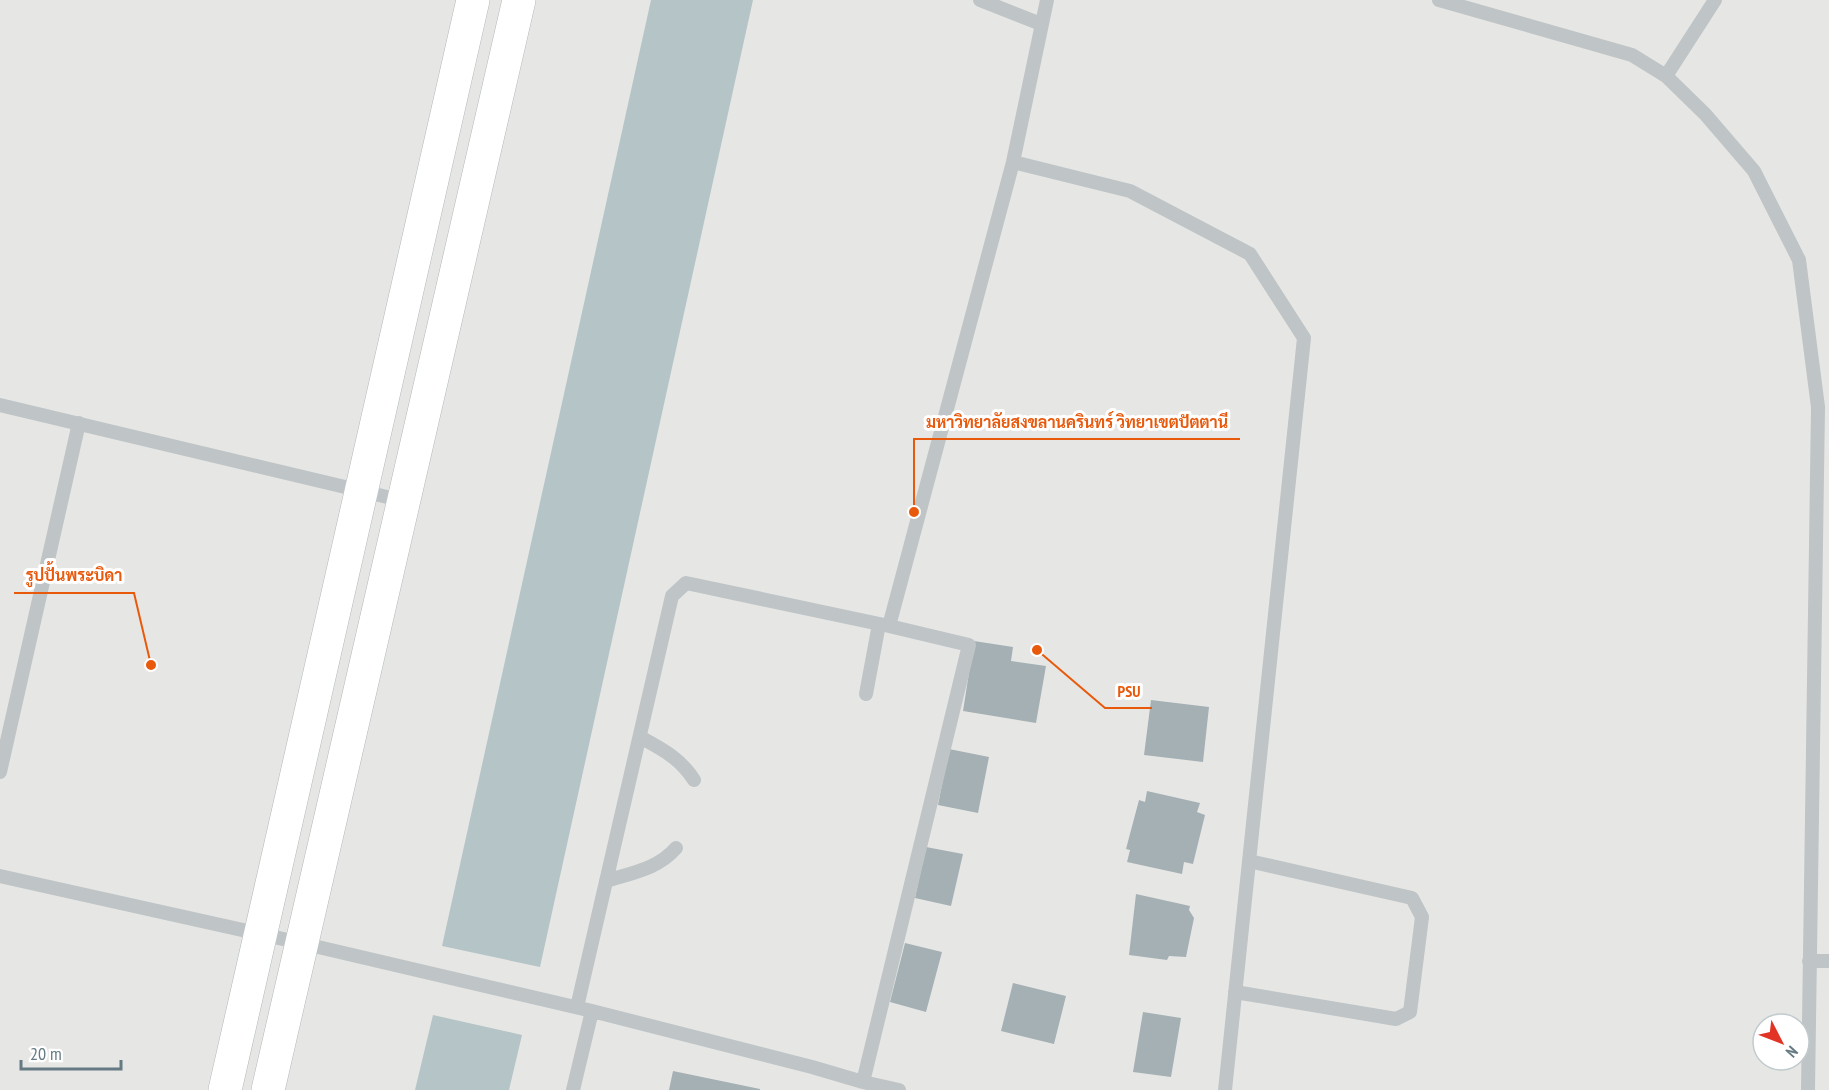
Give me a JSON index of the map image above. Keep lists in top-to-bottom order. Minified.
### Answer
{"places":["มหาวิทยาลัยสงขลานครินทร์ วิทยาเขตปัตตานี","PSU","รูปปั้นพระบิดา"],"scale_bar":"20 m","north":"bottom right"}
